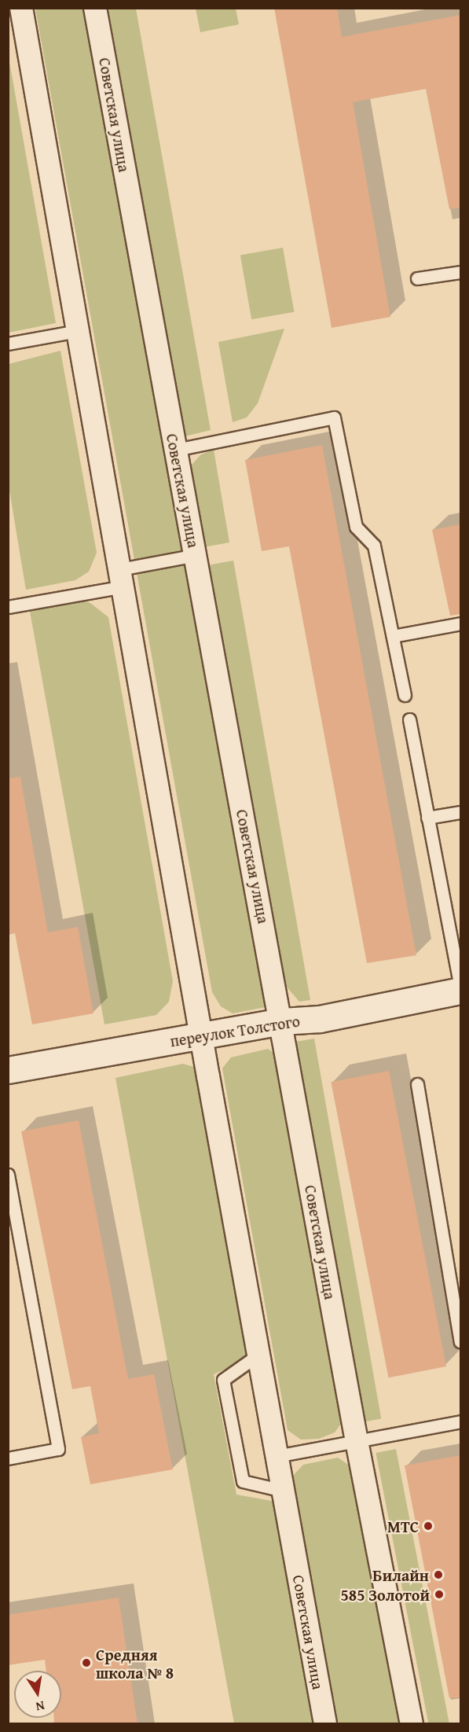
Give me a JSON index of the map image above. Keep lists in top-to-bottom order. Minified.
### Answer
{"streets":{"street":["Советская улица","переулок Толстого"]},"crossings":[["Советская улица","переулок Толстого"]],"places":["МТС","Билайн","585 Золотой","Средняя школа № 8"],"north":"bottom"}
